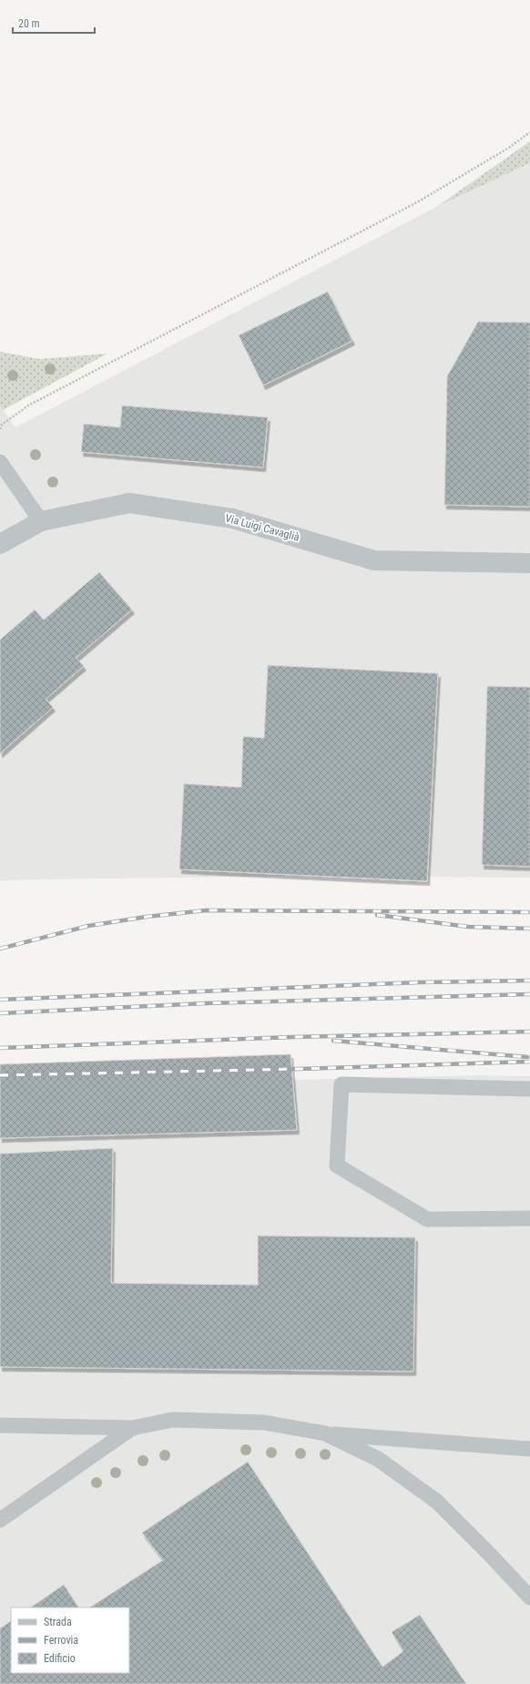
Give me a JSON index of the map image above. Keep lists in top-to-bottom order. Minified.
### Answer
{"streets":{"street":["Via Luigi Cavaglià"]},"legend":["Strada","Ferrovia","Edificio"],"scale_bar":"20 m"}
